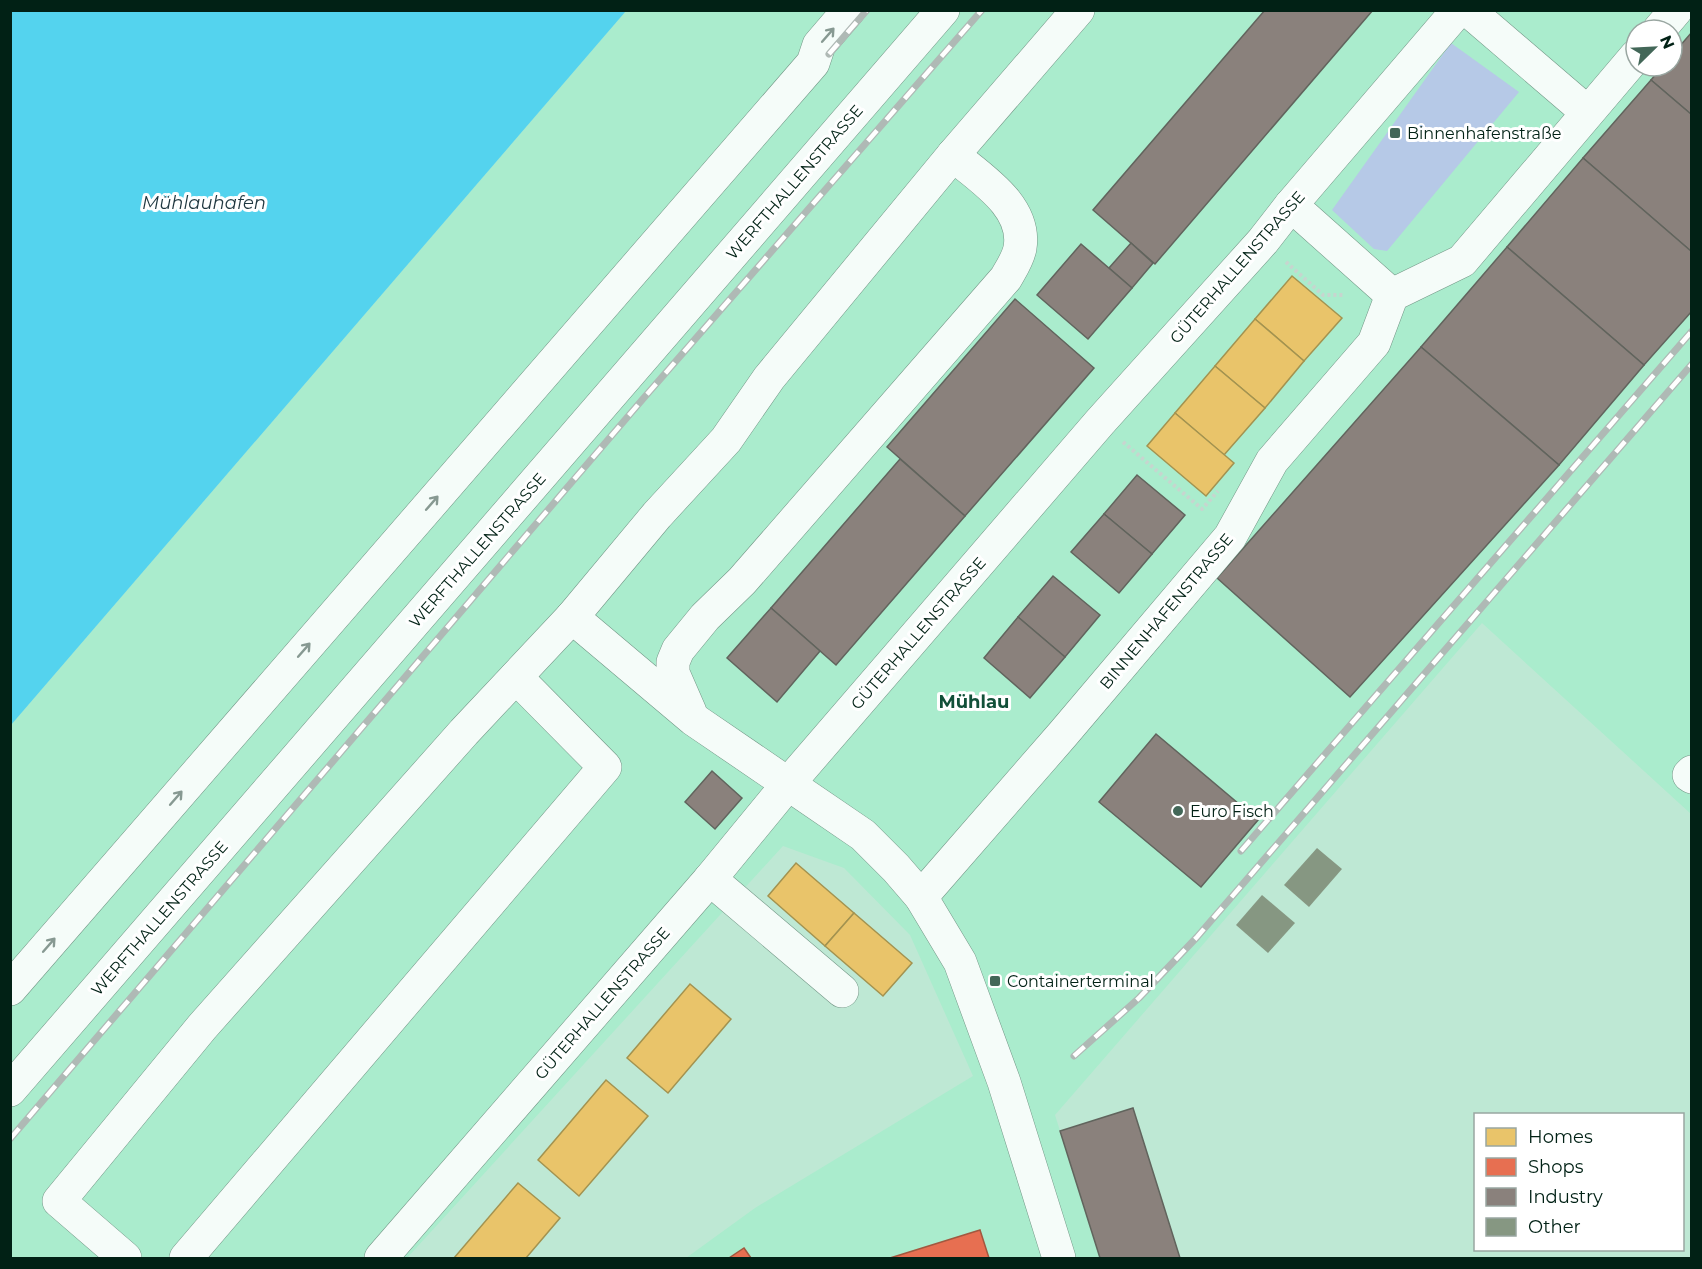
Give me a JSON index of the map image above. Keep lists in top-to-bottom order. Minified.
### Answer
{"streets":{"street":["WERFTHALLENSTRASSE","GÜTERHALLENSTRASSE","BINNENHAFENSTRASSE"]},"districts":["Mühlau"],"water":["Mühlauhafen"],"places":{"transit":["Binnenhafenstraße","Containerterminal"],"other":["Euro Fisch"]},"legend":["Homes","Shops","Industry","Other"],"north":"top right"}
